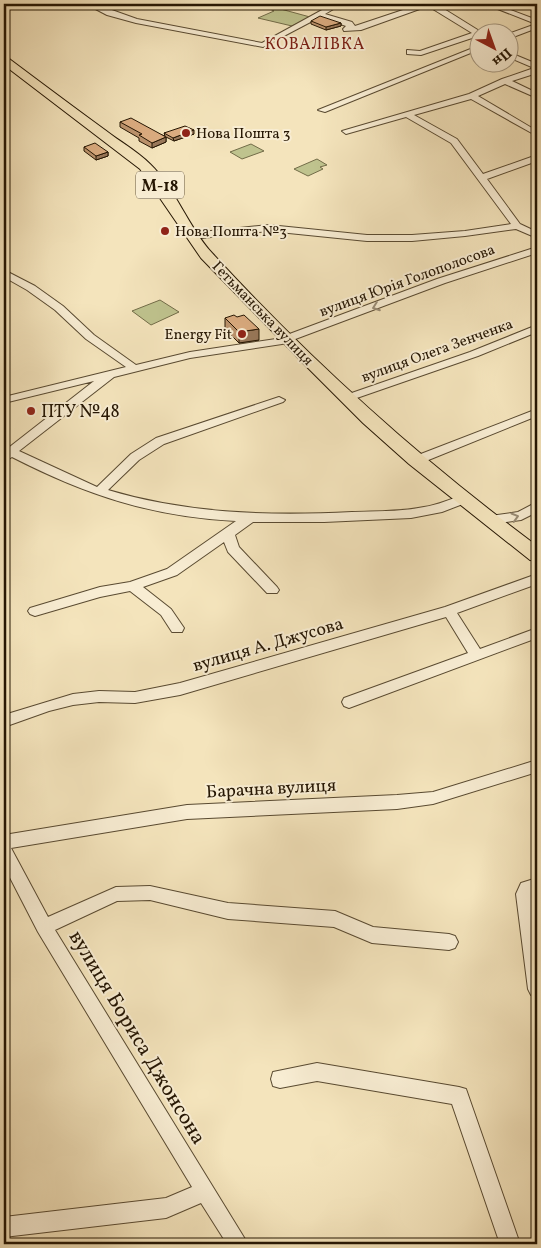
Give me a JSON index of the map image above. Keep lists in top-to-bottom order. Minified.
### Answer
{"streets":{"highway":["М-18","Гетьманська вулиця"],"street":["вулиця Юрія Голополосова","вулиця Олега Зенченка","вулиця А. Джусова","Барачна вулиця","вулиця Бориса Джонсона"]},"crossings":[["вулиця Юрія Голополосова","Гетьманська вулиця"],["Гетьманська вулиця","вулиця Олега Зенченка"]],"districts":["КОВАЛІВКА"],"places":["Нова Пошта 3","Нова Пошта №3","Energy Fit","ПТУ №48"],"north":"bottom right"}
